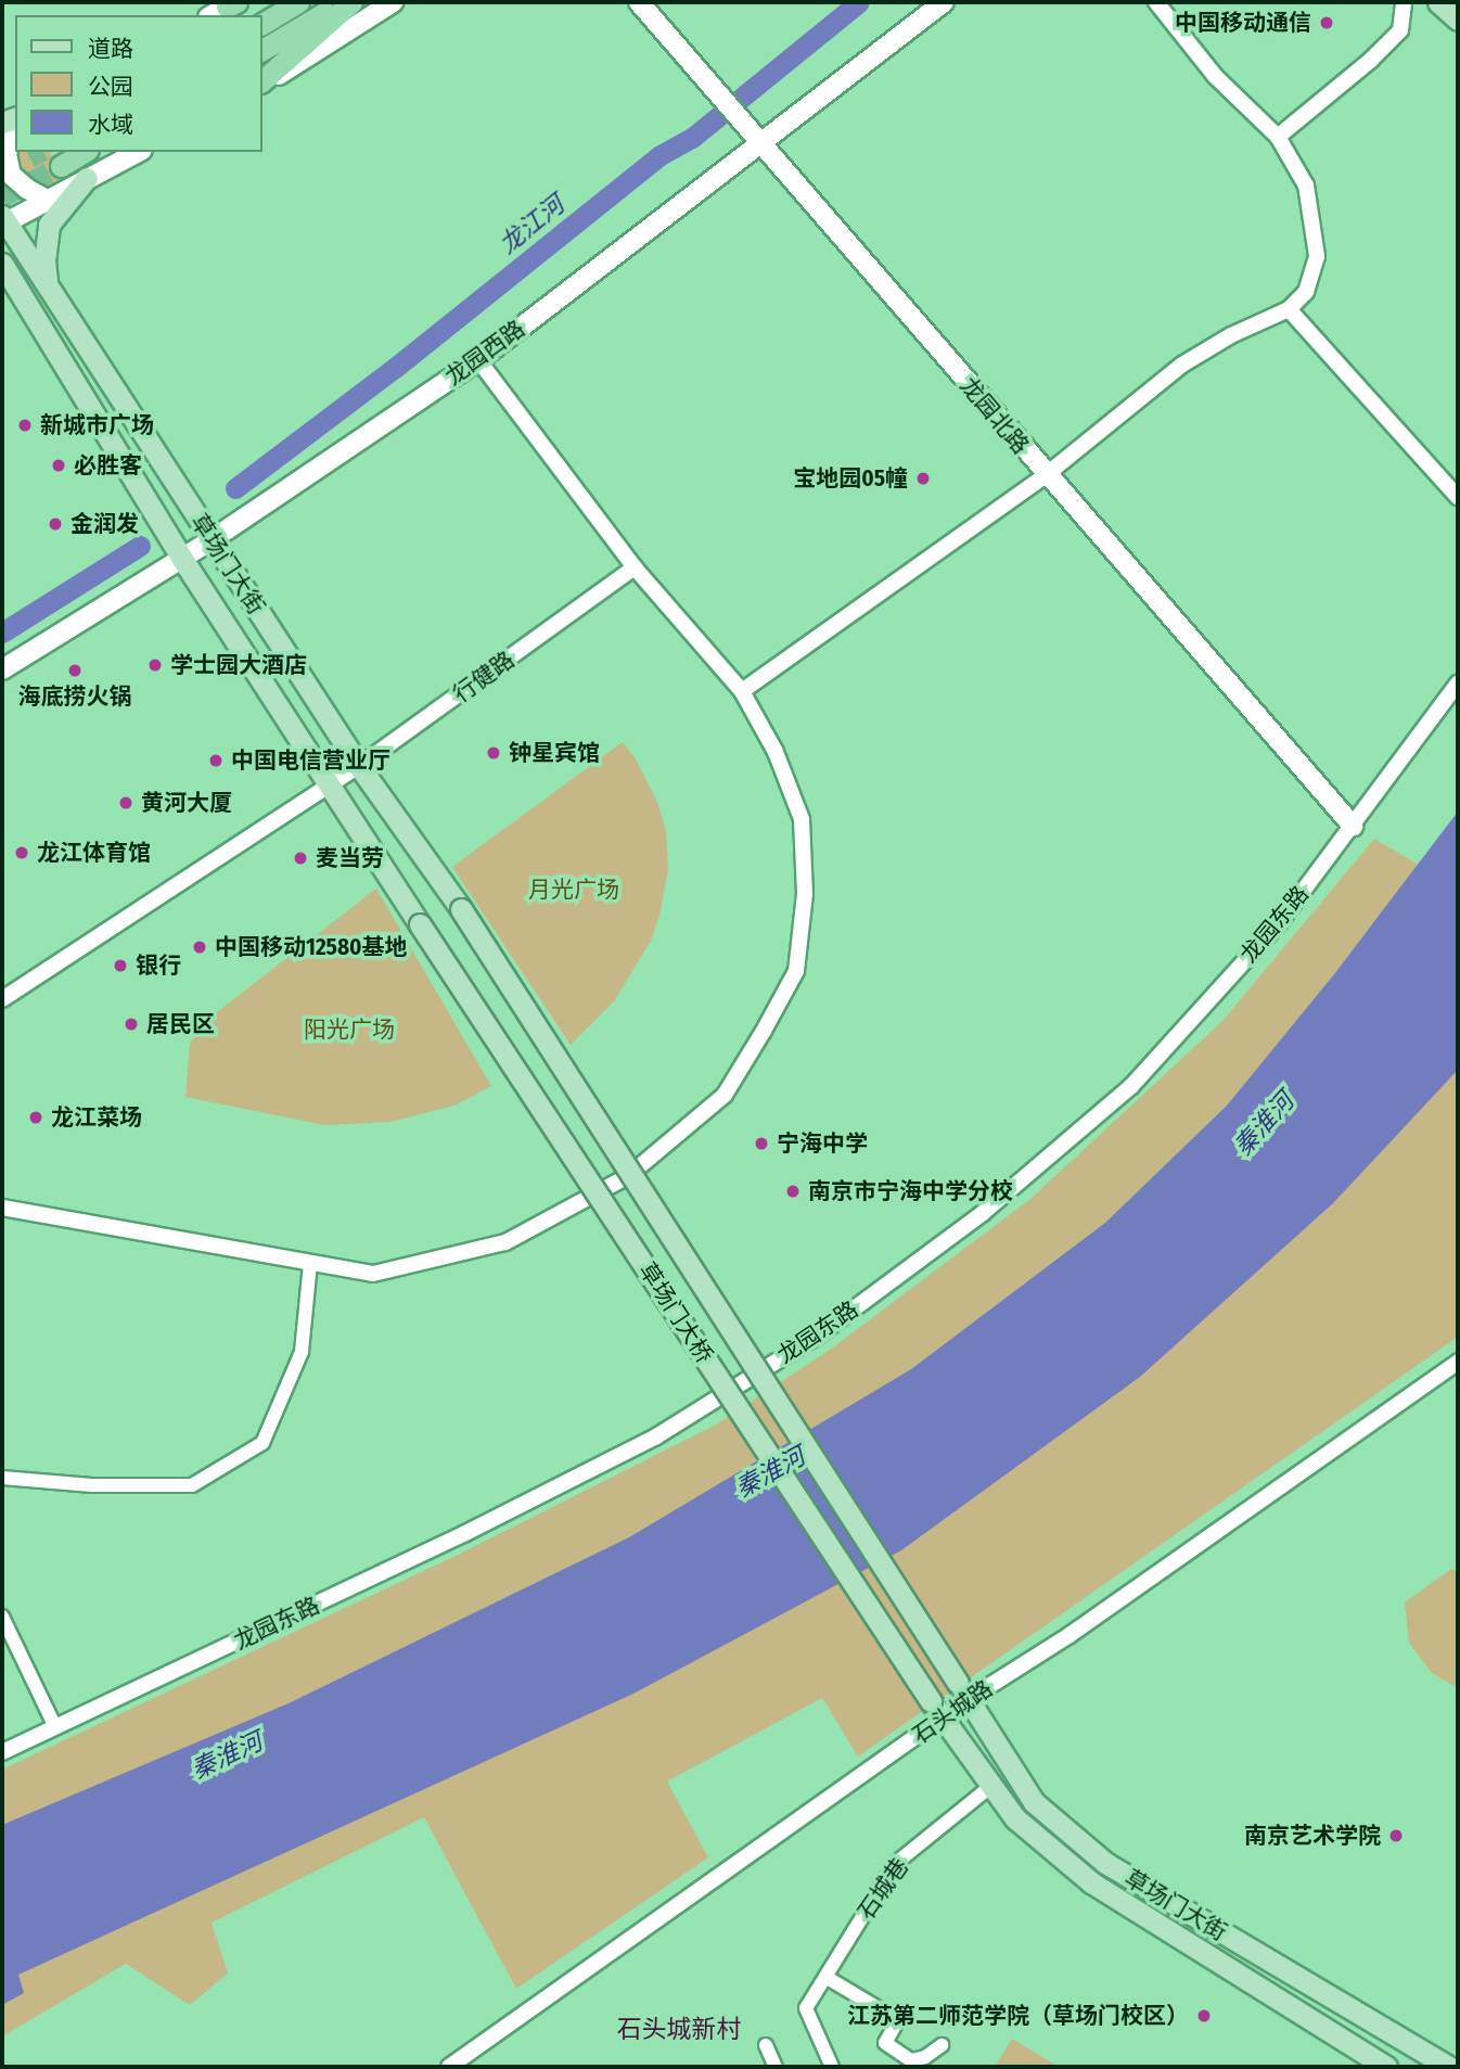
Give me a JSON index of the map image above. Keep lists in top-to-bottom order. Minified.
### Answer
{"streets":{"main road":["龙园西路","龙园北路","草场门大街","草场门大桥"],"street":["行健路","龙园东路","石头城路","石城巷"]},"crossings":[["龙园西路","龙园北路"],["龙园西路","草场门大街"],["龙园北路","龙园东路"],["草场门大街","行健路"],["草场门大街","草场门大桥"],["草场门大街","石头城路"],["草场门大街","石城巷"],["草场门大桥","石头城路"]],"districts":["石头城新村"],"water":["龙江河","秦淮河"],"parks":["月光广场","阳光广场"],"places":["中国移动通信","新城市广场","必胜客","宝地园05幢","金润发","学士园大酒店","海底捞火锅","钟星宾馆","中国电信营业厅","黄河大厦","龙江体育馆","麦当劳","中国移动12580基地","银行","居民区","龙江菜场","宁海中学","南京市宁海中学分校","南京艺术学院","江苏第二师范学院（草场门校区）"],"legend":["道路","公园","水域"]}
